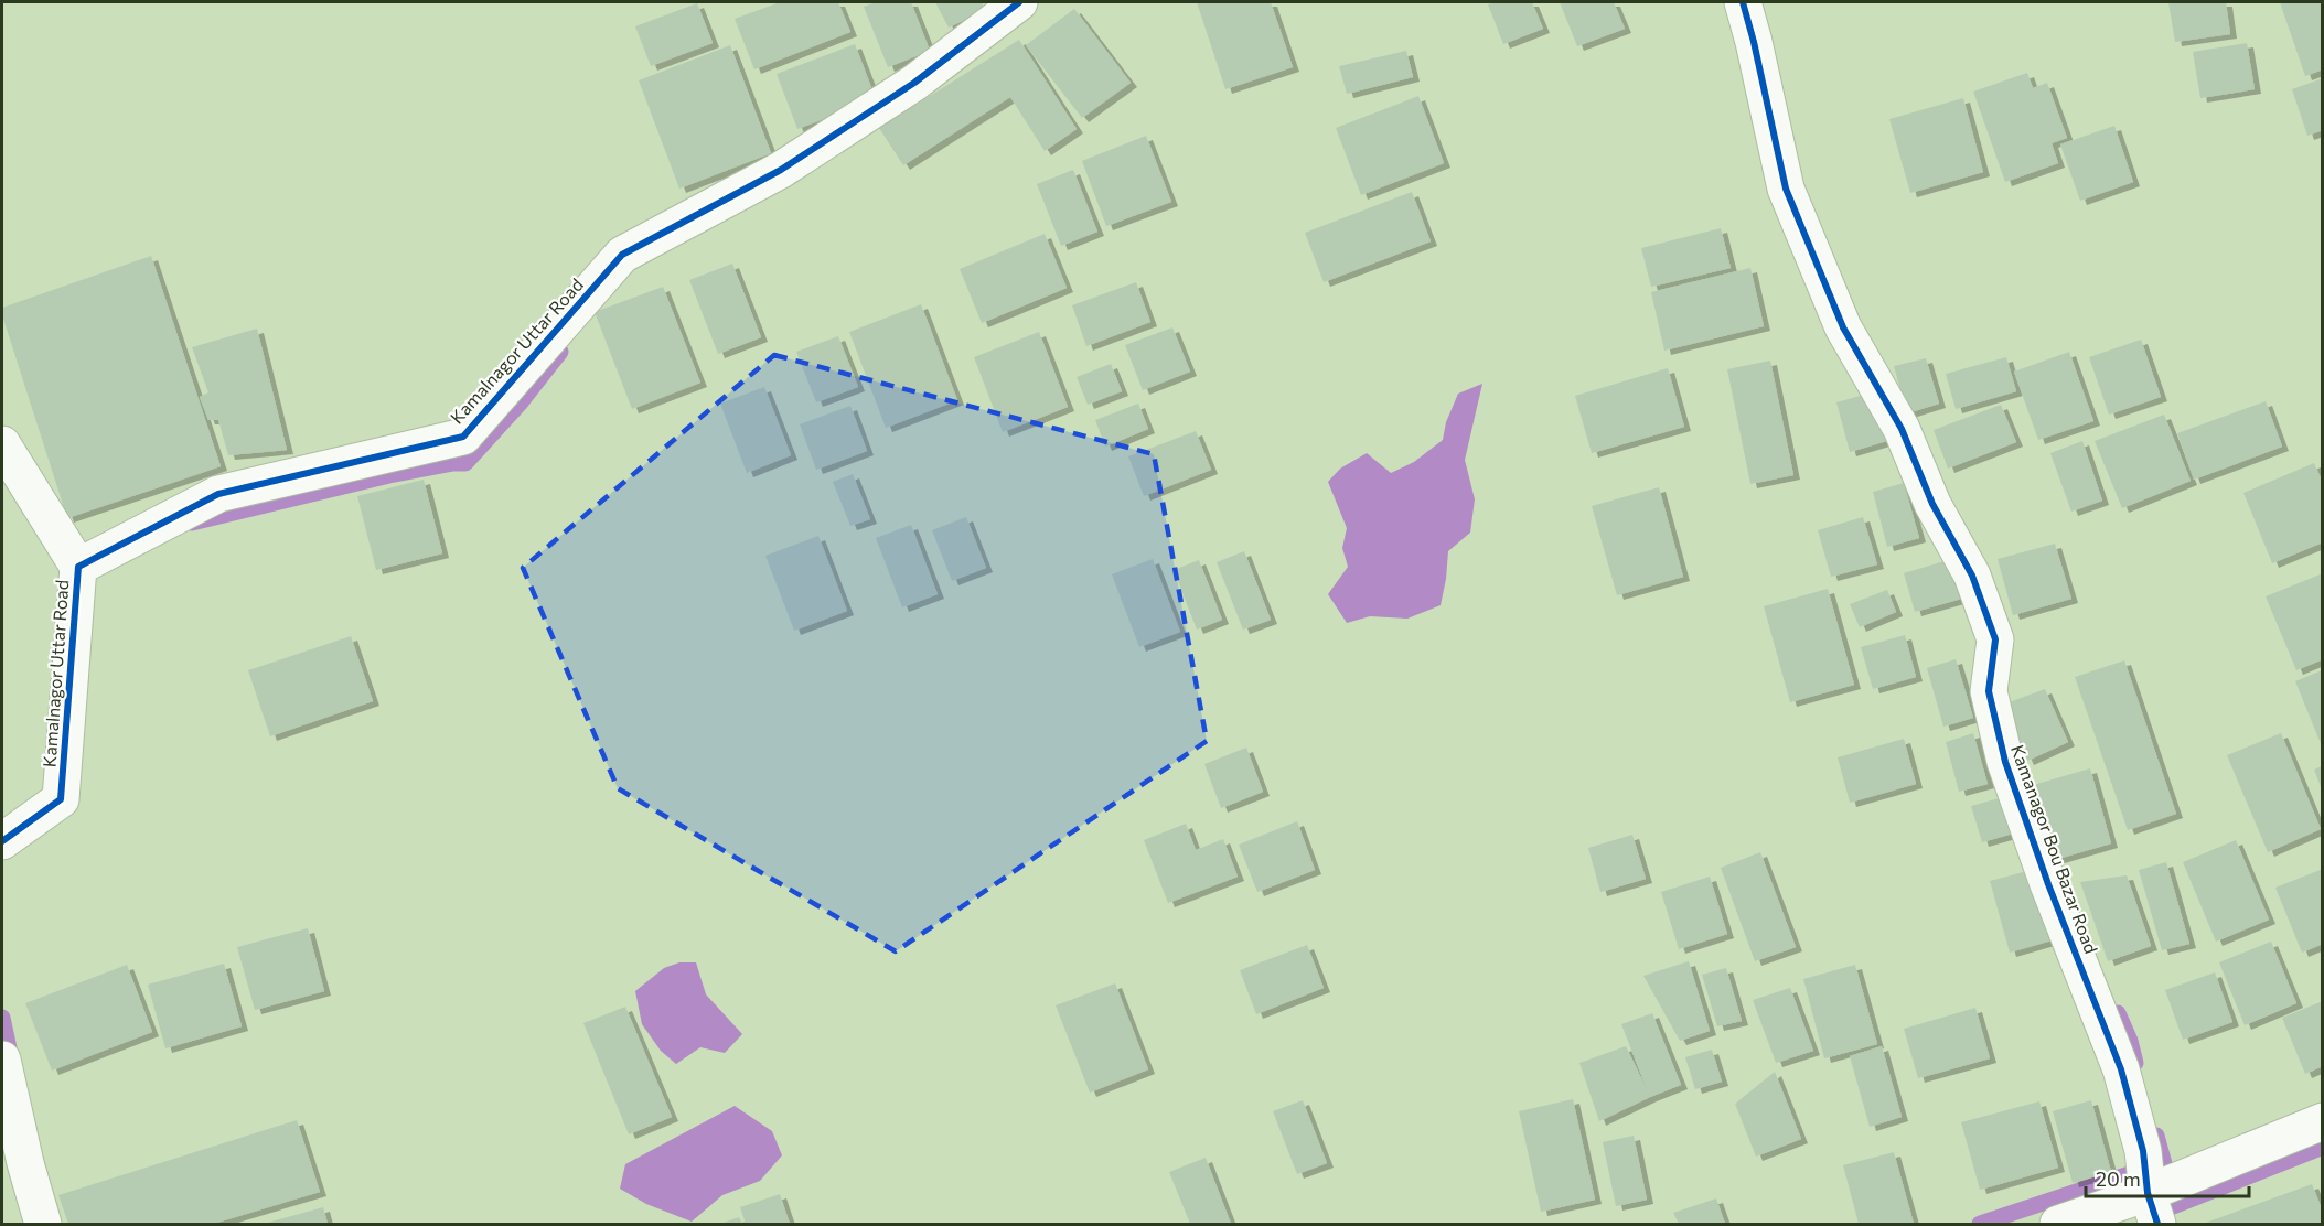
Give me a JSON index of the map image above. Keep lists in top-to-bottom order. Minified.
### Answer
{"streets":{"street":["Kamalnagor Uttar Road","Kamanagor Bou Bazar Road"]},"scale_bar":"20 m"}
